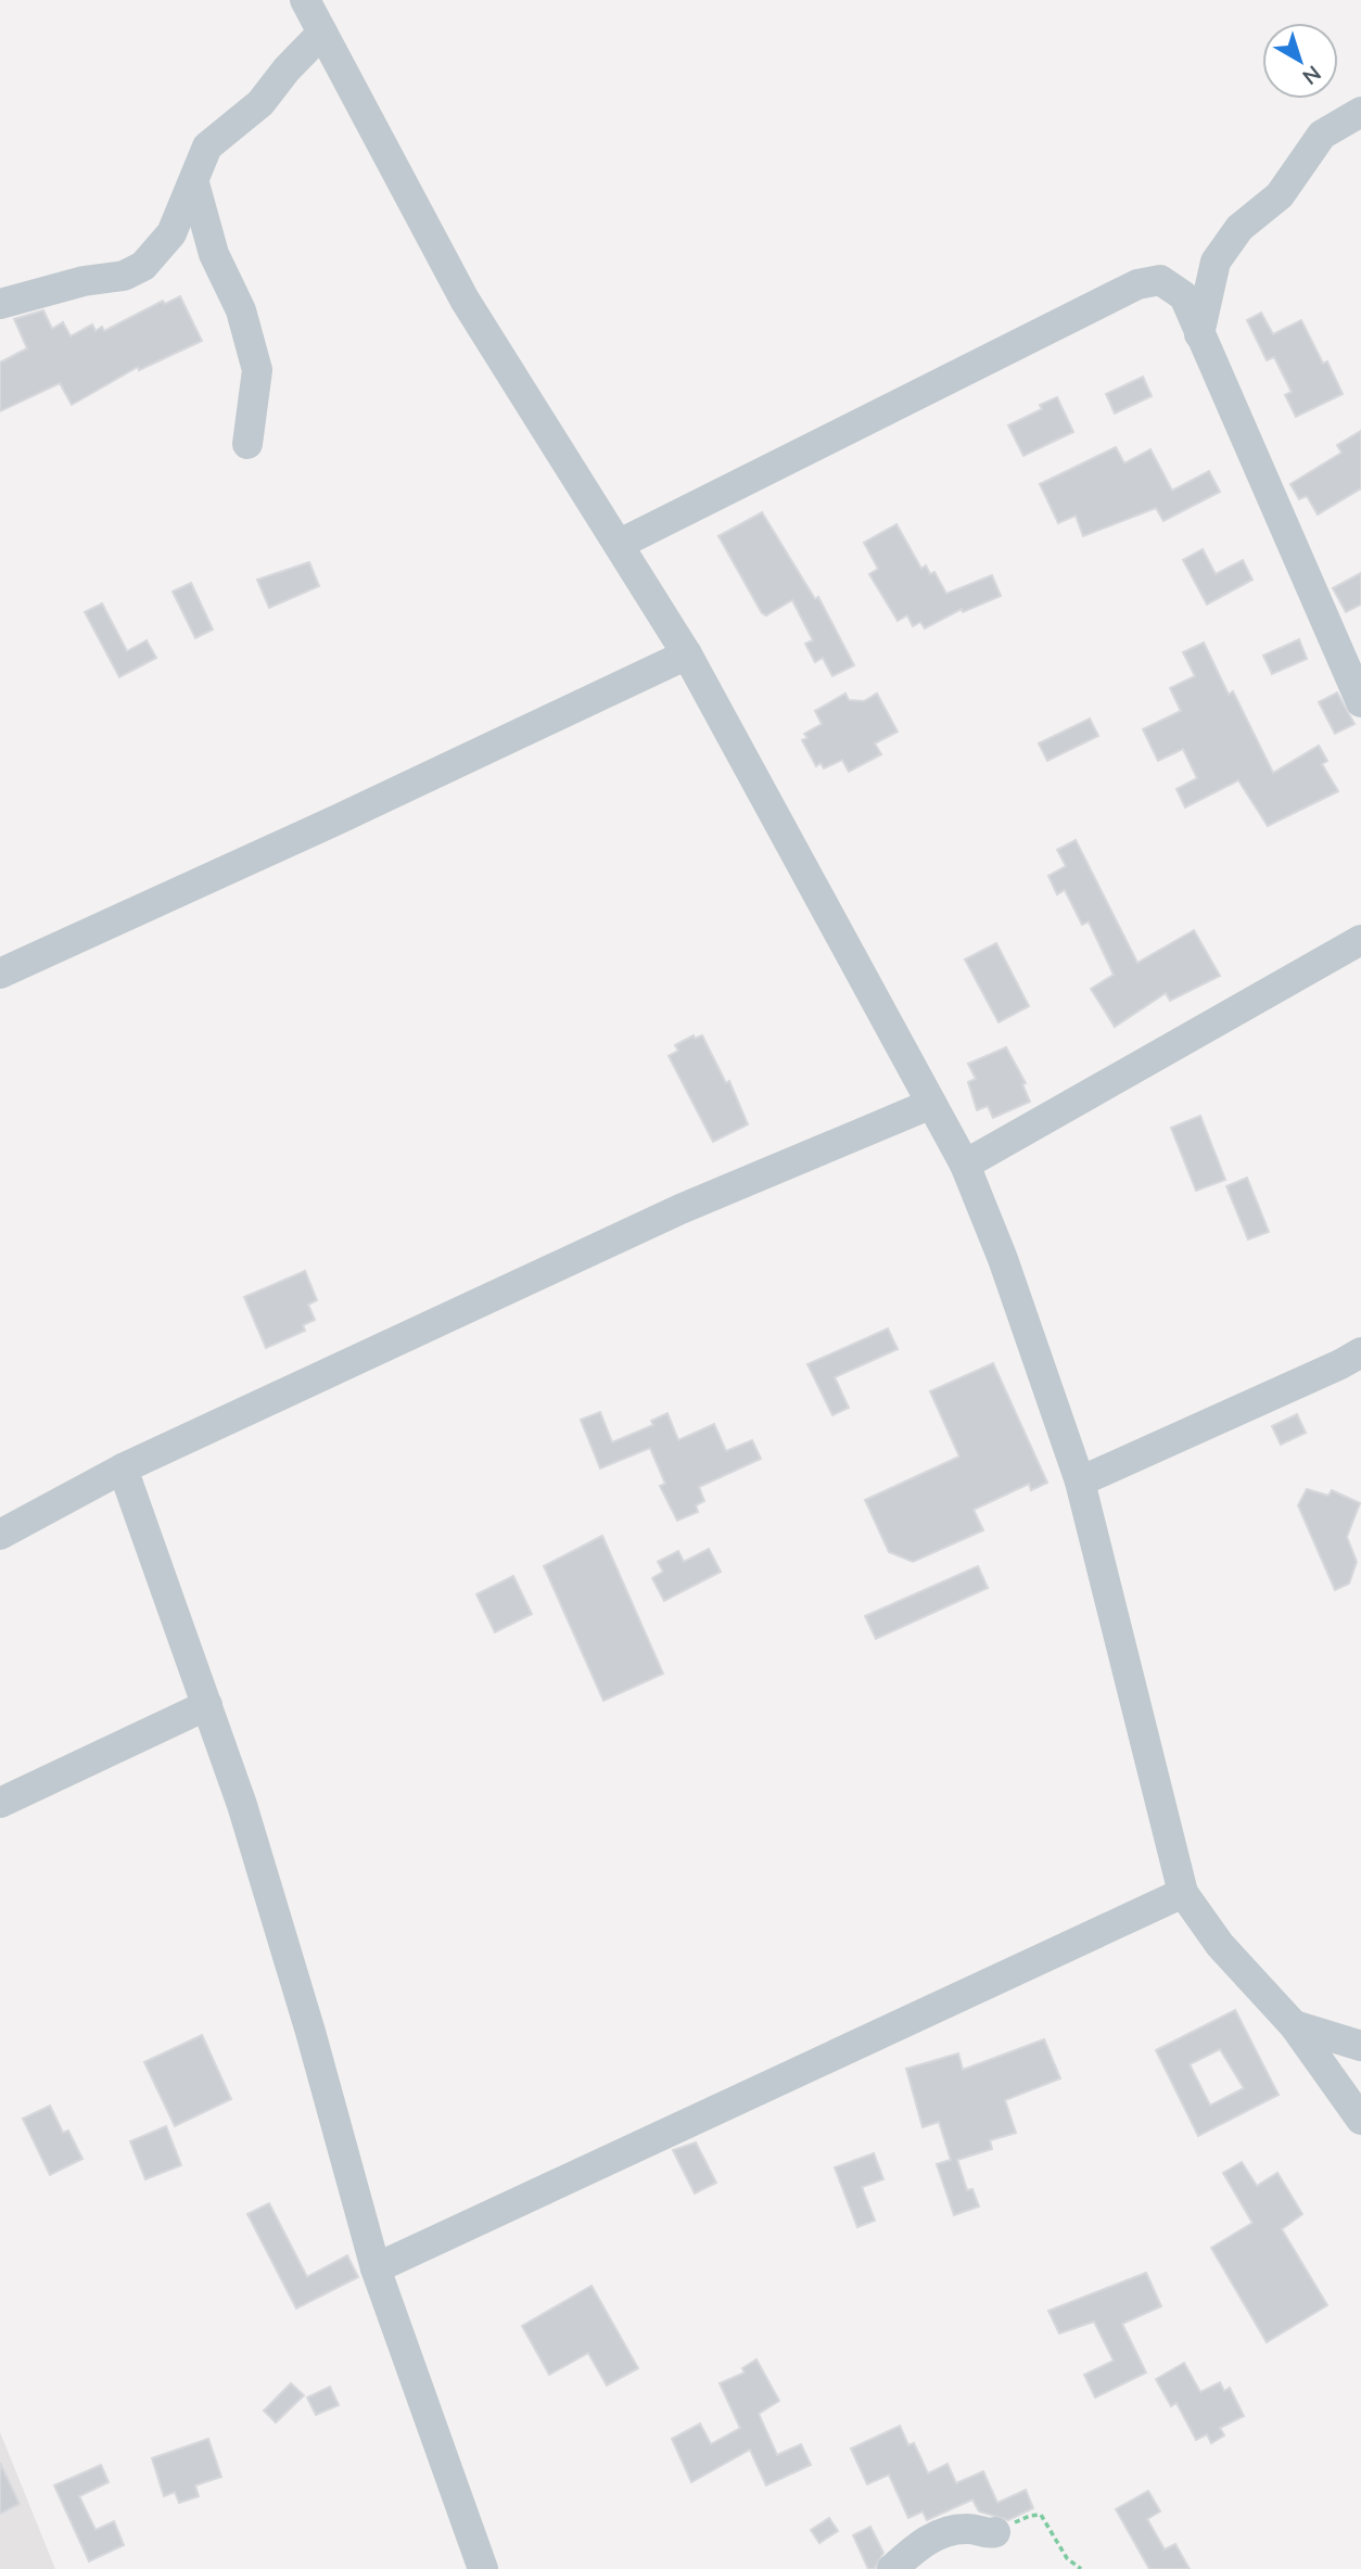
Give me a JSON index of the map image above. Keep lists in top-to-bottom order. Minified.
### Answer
{"north":"bottom right"}
